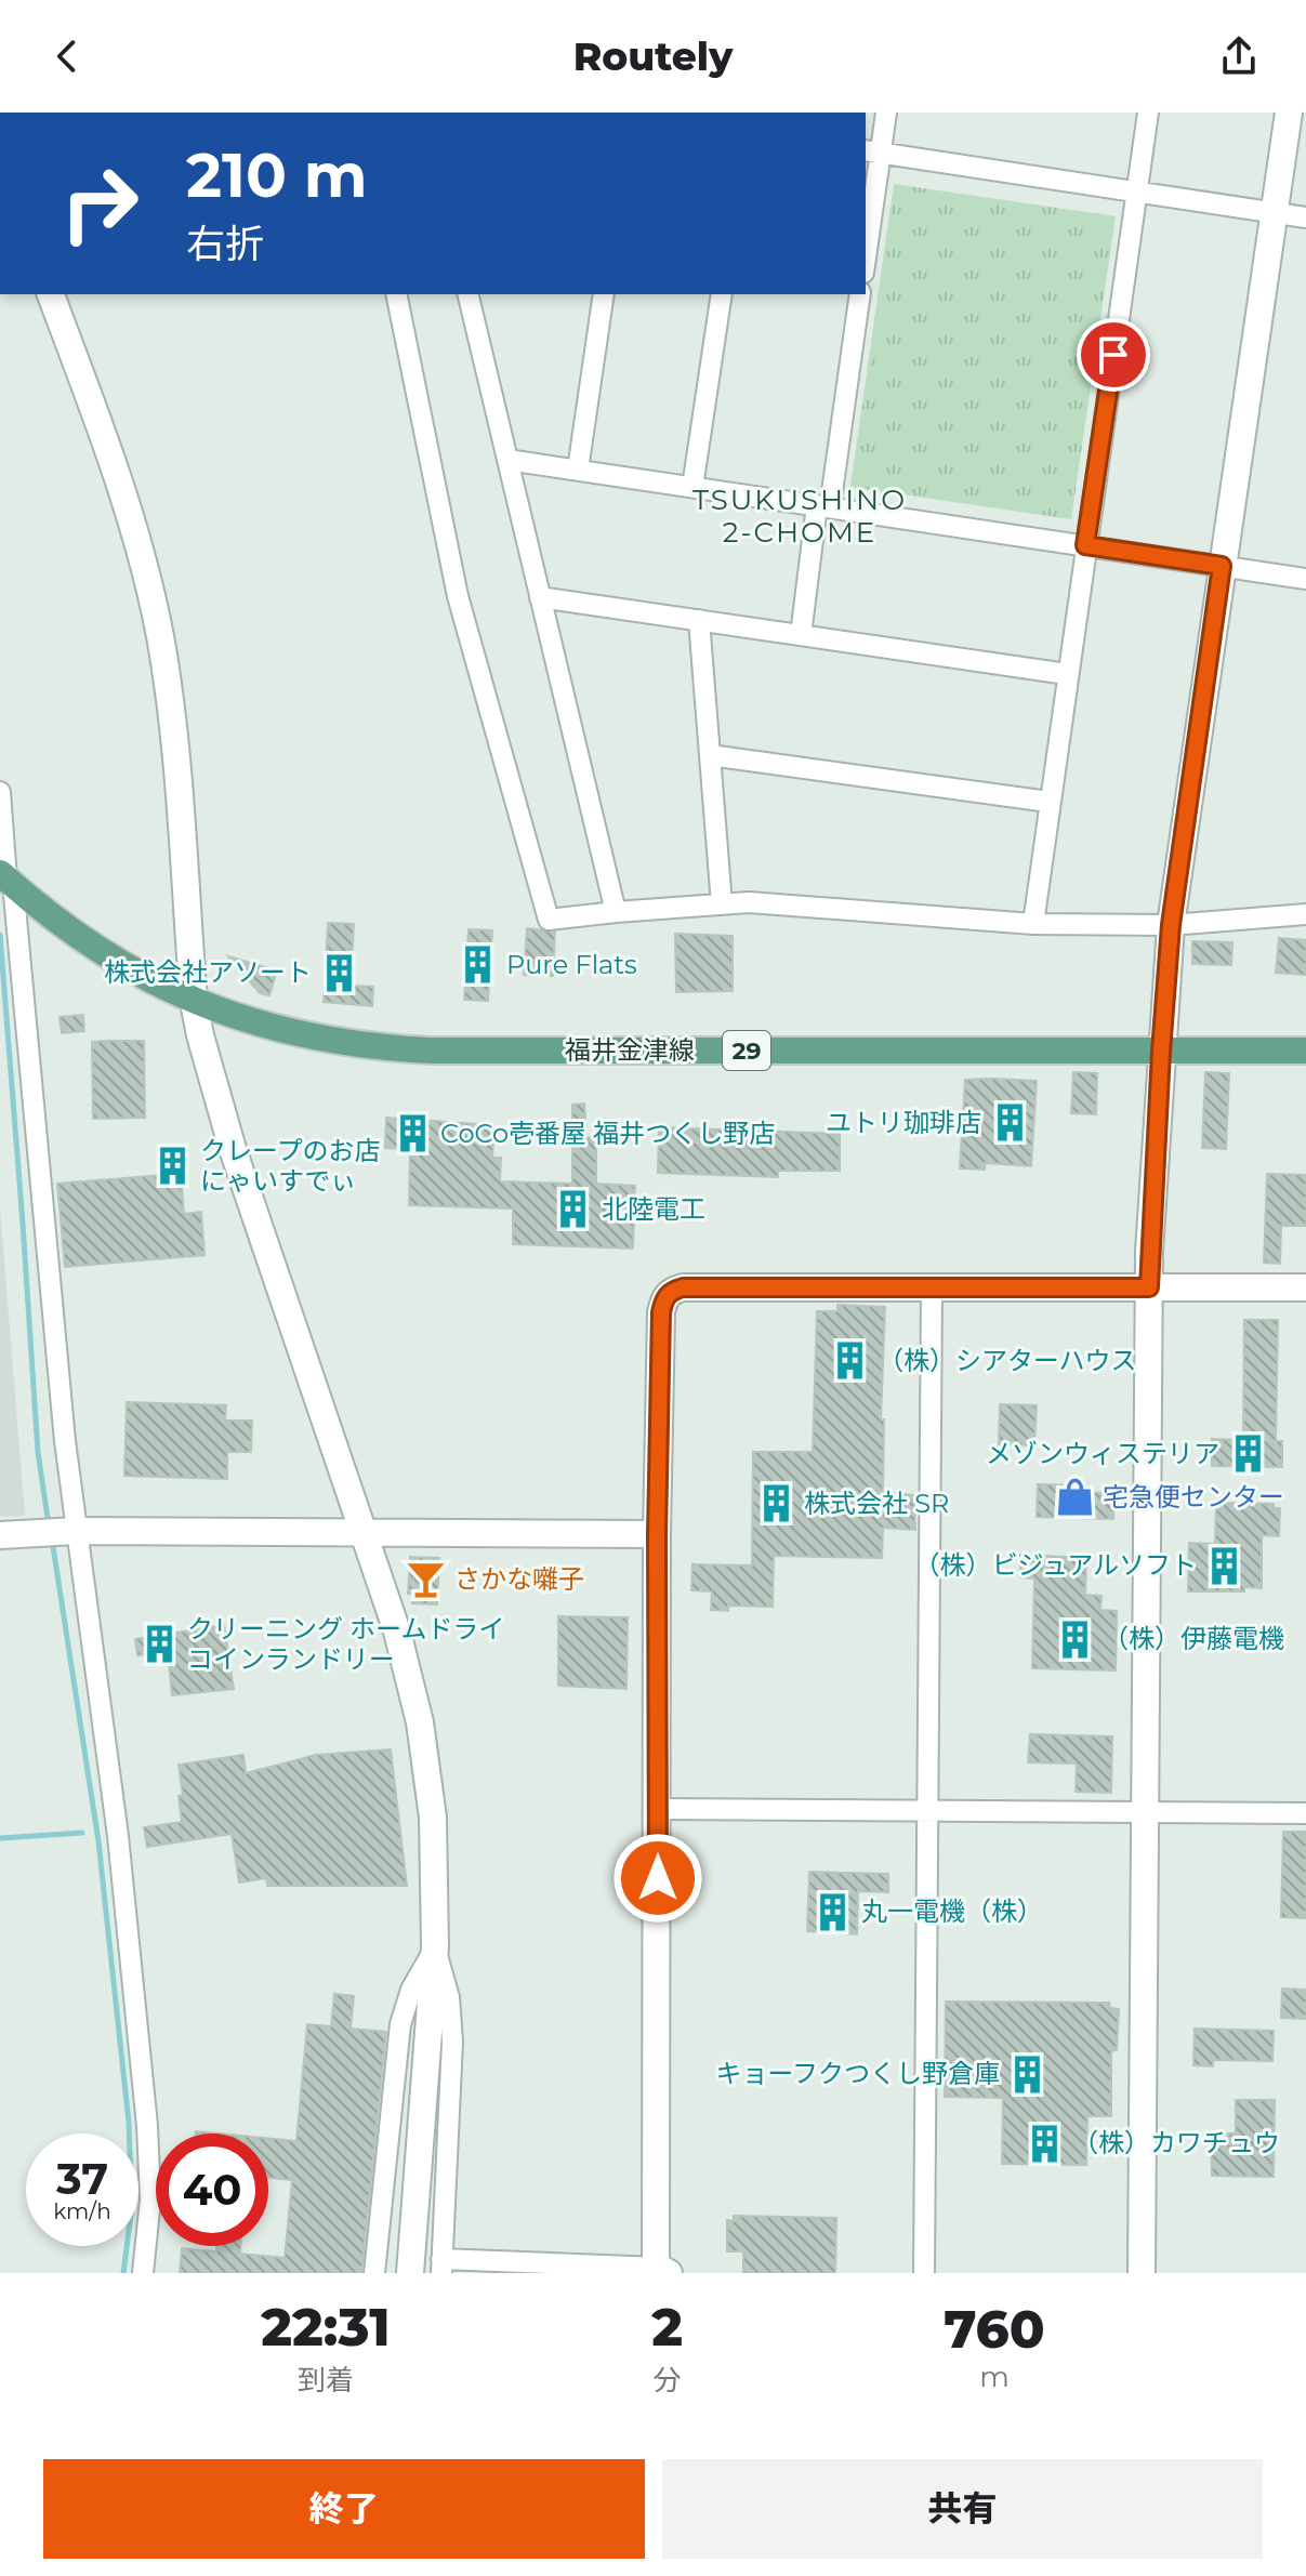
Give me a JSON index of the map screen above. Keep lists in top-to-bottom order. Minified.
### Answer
{"streets":{"main road":["福井金津線","29"]},"districts":["TSUKUSHINO 2-CHOME"],"places":{"building":["Pure Flats","株式会社アソート","ユトリ珈琲店","CoCo壱番屋 福井つくし野店","クレープのお店 にゃいすでぃ","北陸電工","（株）シアターハウス","メゾンウィステリア","株式会社 SR","（株）ビジュアルソフト","（株）伊藤電機","クリーニング ホームドライ コインランドリー","丸一電機（株）","キョーフクつくし野倉庫","（株）カワチュウ"],"shop":["宅急便センター"],"bar":["さかな囃子"]},"page":{"header":"Routely","turn":["210 m","右折"],"speed":"37 km/h","limit":"40","eta":["22:31","到着","2","分","760","m"],"buttons":["終了","共有"]}}
